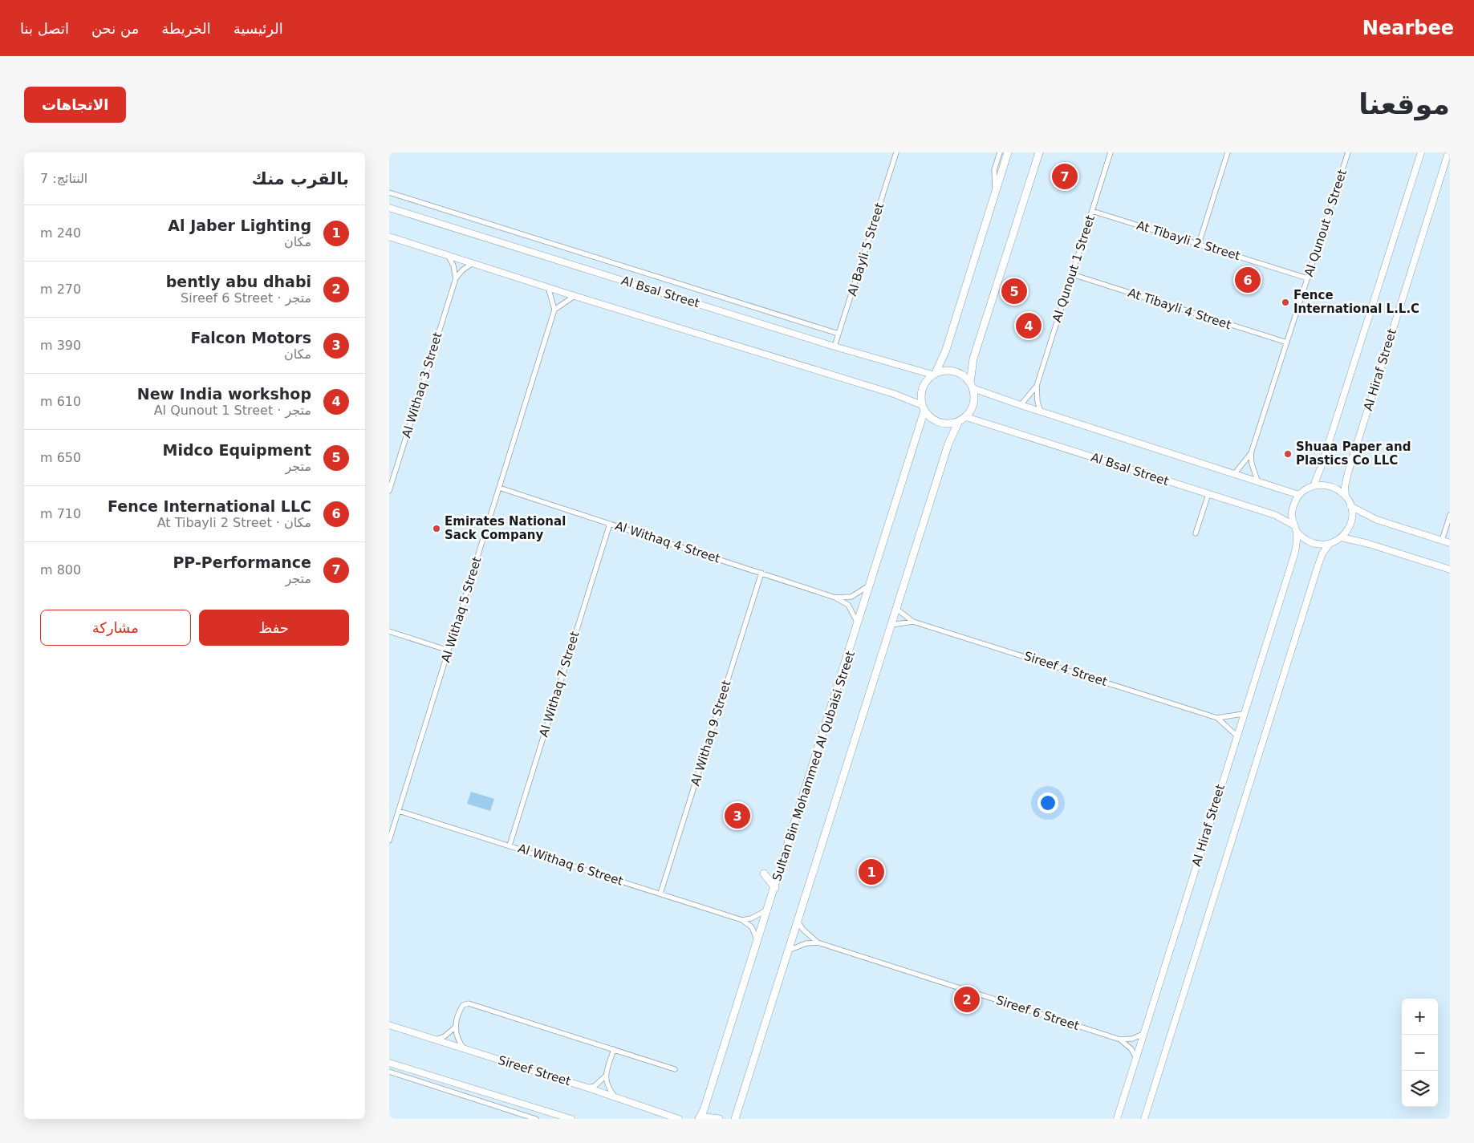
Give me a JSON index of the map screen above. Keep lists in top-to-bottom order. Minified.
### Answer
{"streets":{"main road":["Sultan Bin Mohammed Al Qubaisi Street"],"street":["Al Qunout 9 Street","At Tibayli 2 Street","Al Bayli 5 Street","Al Qunout 1 Street","Al Bsal Street","At Tibayli 4 Street","Al Hiraf Street","Al Withaq 3 Street","Al Withaq 4 Street","Al Withaq 5 Street","Sireef 4 Street","Al Withaq 7 Street","Al Withaq 9 Street","Al Withaq 6 Street","Sireef 6 Street","Sireef Street"]},"crossings":[["Al Qunout 9 Street","At Tibayli 2 Street"],["Al Qunout 9 Street","At Tibayli 4 Street"],["At Tibayli 2 Street","Al Qunout 1 Street"],["Al Bayli 5 Street","Al Bsal Street"],["Al Qunout 1 Street","At Tibayli 4 Street"],["Al Bsal Street","Al Hiraf Street"],["Al Bsal Street","Sultan Bin Mohammed Al Qubaisi Street"],["Al Hiraf Street","Sireef 4 Street"],["Al Hiraf Street","Sireef 6 Street"],["Al Withaq 4 Street","Al Withaq 5 Street"],["Al Withaq 4 Street","Al Withaq 7 Street"],["Al Withaq 4 Street","Al Withaq 9 Street"],["Al Withaq 4 Street","Sultan Bin Mohammed Al Qubaisi Street"],["Al Withaq 5 Street","Al Withaq 6 Street"],["Al Withaq 7 Street","Al Withaq 6 Street"],["Al Withaq 9 Street","Al Withaq 6 Street"]],"places":["Fence International L.L.C","Shuaa Paper and Plastics Co LLC","Emirates National Sack Company"],"page":{"header":"Nearbee","nav":["الرئيسية","الخريطة","من نحن","اتصل بنا"],"buttons":["الاتجاهات",["حفظ","مشاركة"]],"title":"موقعنا","heading":["بالقرب منك","النتائج: 7"],"pins":["7","6","5","4","3","1","2"],"list":[{"mark":"1","name":"Al Jaber Lighting","note":"مكان","value":"240 m"},{"mark":"2","name":"bently abu dhabi","note":"متجر · Sireef 6 Street","value":"270 m"},{"mark":"3","name":"Falcon Motors","note":"مكان","value":"390 m"},{"mark":"4","name":"New India workshop","note":"متجر · Al Qunout 1 Street","value":"610 m"},{"mark":"5","name":"Midco Equipment","note":"متجر","value":"650 m"},{"mark":"6","name":"Fence International LLC","note":"مكان · At Tibayli 2 Street","value":"710 m"},{"mark":"7","name":"PP-Performance","note":"متجر","value":"800 m"}],"map_buttons":["+","−"]}}
